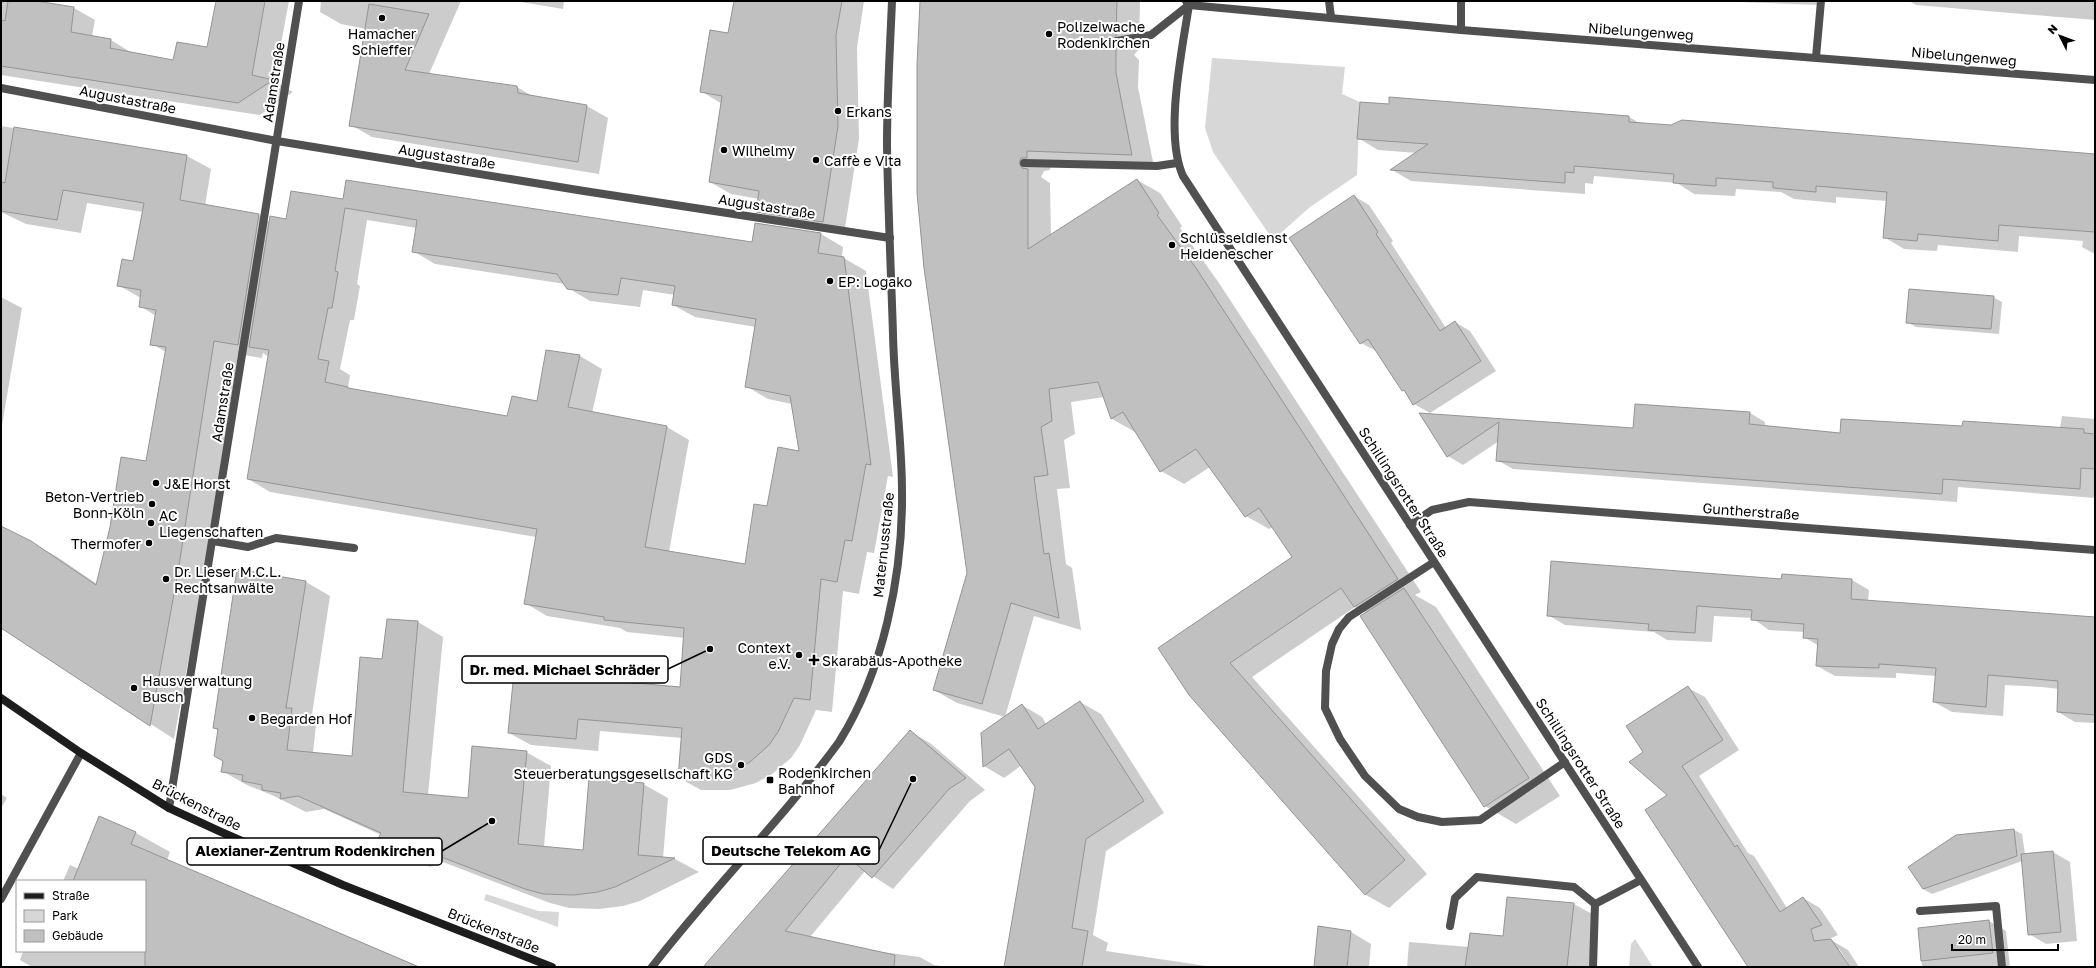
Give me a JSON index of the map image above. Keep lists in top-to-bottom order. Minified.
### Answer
{"streets":{"main road":["Brückenstraße"],"street":["Nibelungenweg","Adamstraße","Augustastraße","Schillingsrotter Straße","Guntherstraße","Maternusstraße"]},"crossings":[["Nibelungenweg","Schillingsrotter Straße"],["Adamstraße","Augustastraße"],["Adamstraße","Brückenstraße"],["Augustastraße","Maternusstraße"],["Schillingsrotter Straße","Guntherstraße"]],"places":{"other":["Hamacher Schieffer","Polizeiwache Rodenkirchen","Erkans","Wilhelmy","Caffè e Vita","Schlüsseldienst Heidenescher","EP: Logako","J&E Horst","Beton-Vertrieb Bonn-Köln","AC Liegenschaften","Thermofer","Dr. Lieser M.C.L. Rechtsanwälte","Dr. med. Michael Schräder","Context e.V.","Hausverwaltung Busch","Begarden Hof","GDS Steuerberatungsgesellschaft KG","Deutsche Telekom AG","Alexianer-Zentrum Rodenkirchen"],"health":["Skarabäus-Apotheke"],"transit":["Rodenkirchen Bahnhof"]},"legend":["Straße","Park","Gebäude"],"scale_bar":"20 m","north":"top left"}
